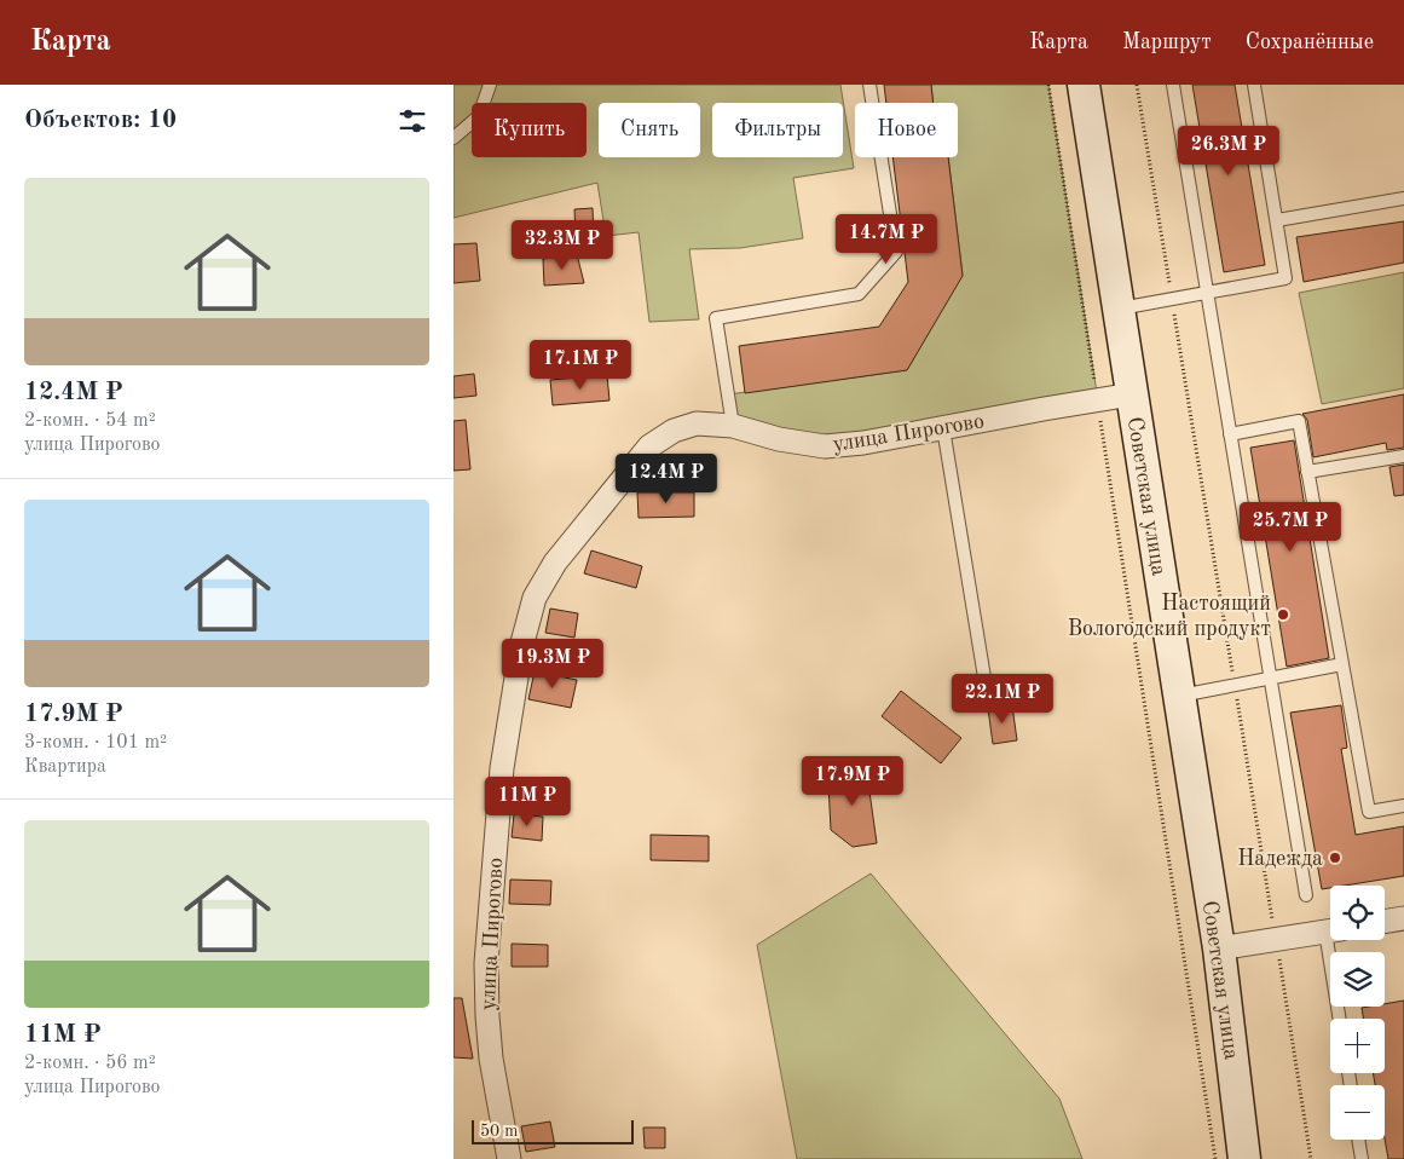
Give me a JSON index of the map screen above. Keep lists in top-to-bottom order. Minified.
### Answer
{"streets":{"main road":["Советская улица"],"street":["улица Пирогово"]},"crossings":[["улица Пирогово","Советская улица"]],"places":["Настоящий Вологодский продукт","Надежда"],"scale_bar":"50 m","page":{"header":"Карта","nav":["Карта","Маршрут","Сохранённые"],"heading":"Объектов: 10","chip":["Купить","Снять","Фильтры","Новое"],"price":["26.3M ₽","14.7M ₽","32.3M ₽","17.1M ₽","12.4M ₽","25.7M ₽","19.3M ₽","22.1M ₽","17.9M ₽","11M ₽"],"list":[{"name":"12.4M ₽","note":"2-комн. · 54 m² · улица Пирогово"},{"name":"17.9M ₽","note":"3-комн. · 101 m² · Квартира"},{"name":"11M ₽","note":"2-комн. · 56 m² · улица Пирогово"}],"map_buttons":["+","−"],"scale":"50 m"}}
